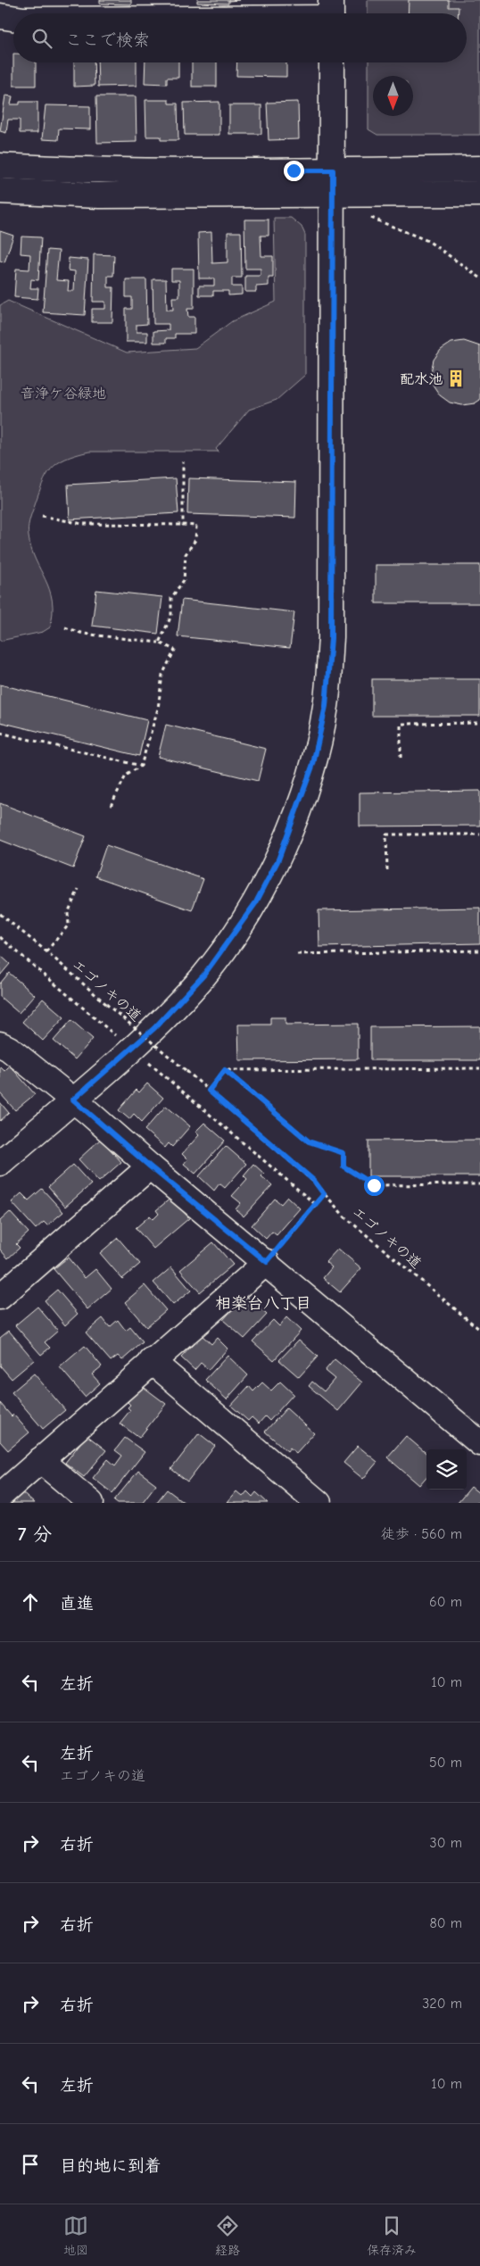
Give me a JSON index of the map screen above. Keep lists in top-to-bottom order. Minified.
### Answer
{"streets":{"path":["エゴノキの道"]},"districts":["相楽台八丁目"],"parks":["音浄ケ谷緑地"],"places":{"building":["配水池"]},"north":"bottom","page":{"search":"ここで検索","heading":["7 分","徒歩 · 560 m"],"list":[["直進","60 m"],["左折","10 m"],["左折","エゴノキの道","50 m"],["右折","30 m"],["右折","80 m"],["右折","320 m"],["左折","10 m"],"目的地に到着"],"nav":["地図","経路","保存済み"]}}
